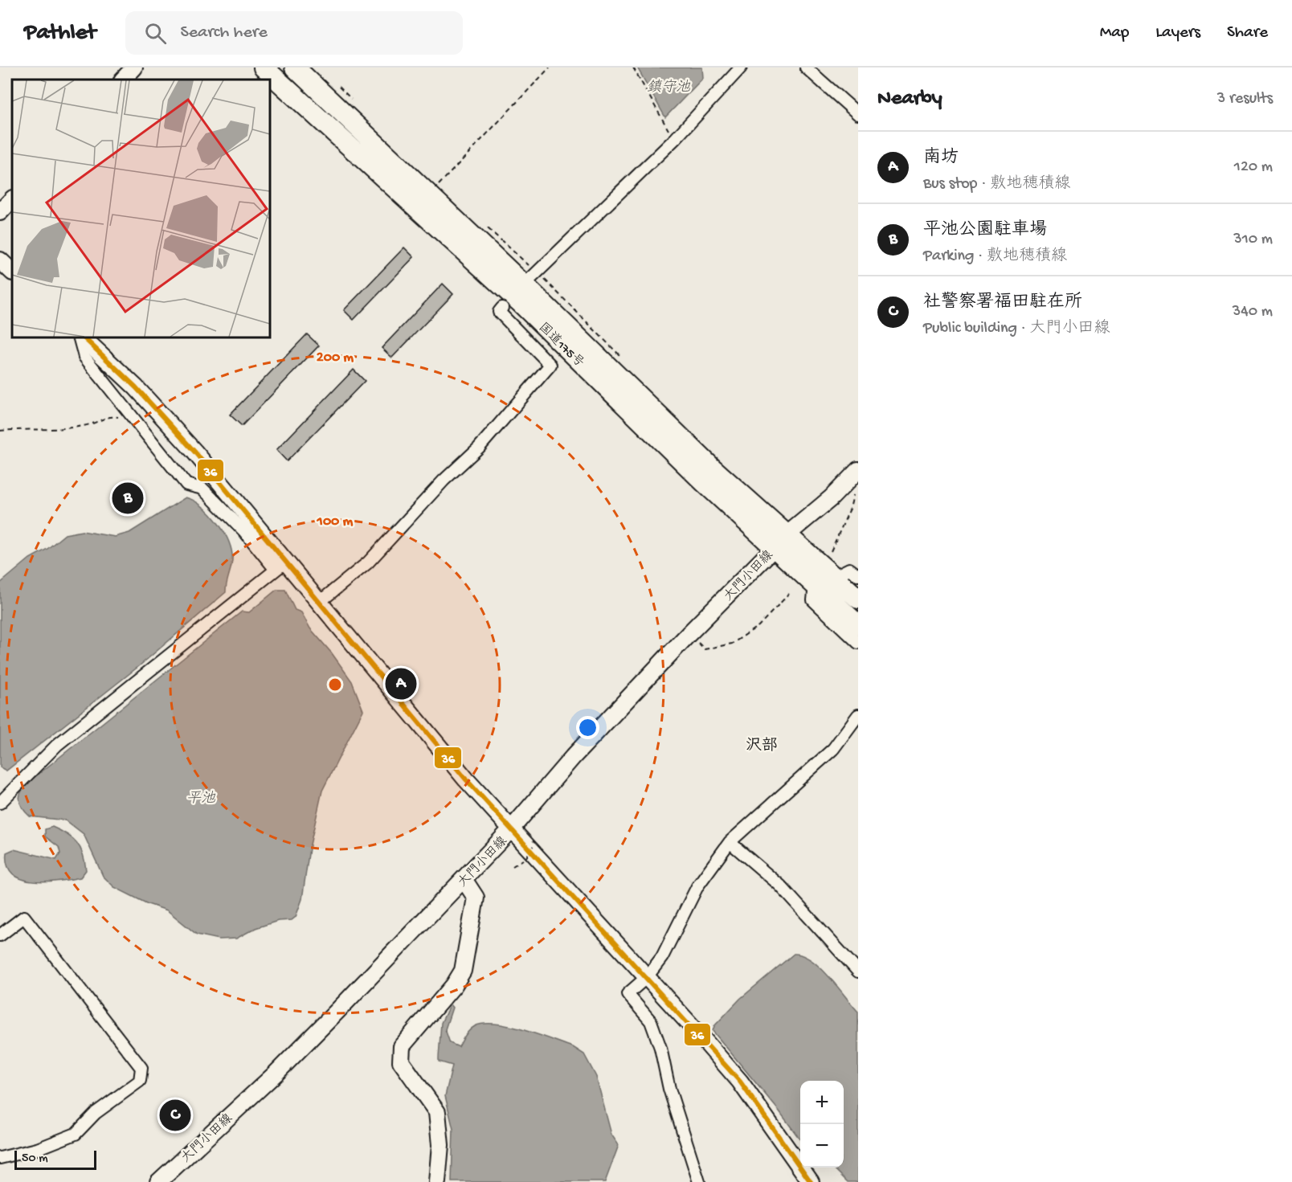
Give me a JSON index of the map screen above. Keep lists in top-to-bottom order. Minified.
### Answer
{"streets":{"highway":["国道175号"],"main road":["大門小田線"]},"crossings":[["国道175号","大門小田線"]],"districts":["沢部"],"water":["鎮守池","平池"],"lines":["transit line 36"],"scale_bar":"50 m","page":{"header":"Pathlet","search":"Search here","nav":["Map","Layers","Share"],"heading":["Nearby","3 results"],"list":[{"mark":"A","name":"南坊","note":"Bus stop · 敷地穂積線","value":"120 m"},{"mark":"B","name":"平池公園駐車場","note":"Parking · 敷地穂積線","value":"310 m"},{"mark":"C","name":"社警察署福田駐在所","note":"Public building · 大門小田線","value":"340 m"}],"pins":["B","A","C"],"map_buttons":["+","−"],"scale":"50 m"},"rings":["200 m","100 m"]}
